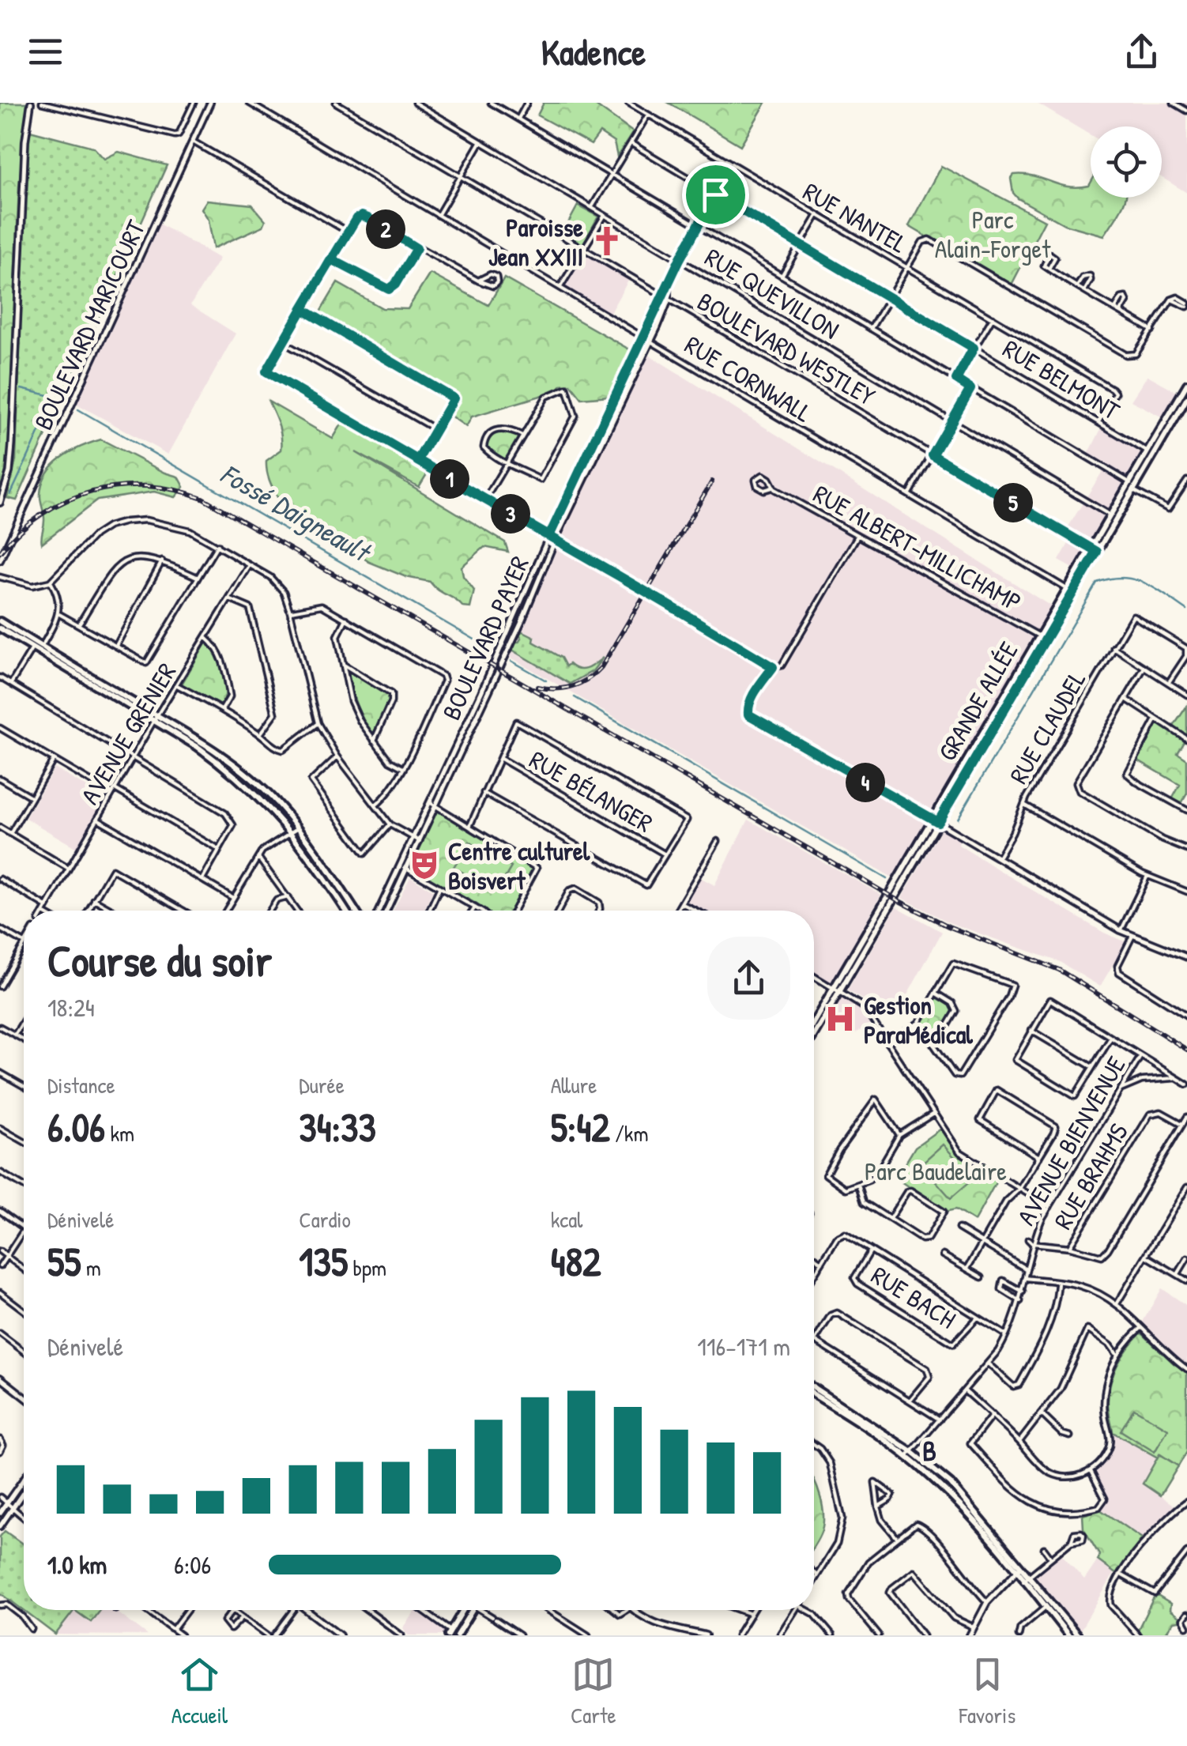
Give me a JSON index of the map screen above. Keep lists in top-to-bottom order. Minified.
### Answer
{"streets":{"main road":["GRANDE ALLÉE"],"street":["RUE NANTEL","RUE QUEVILLON","BOULEVARD MARICOURT","BOULEVARD WESTLEY","RUE CORNWALL","RUE BELMONT","RUE ALBERT-MILLICHAMP","BOULEVARD PAYER","RUE CLAUDEL","AVENUE GRENIER","RUE BÉLANGER","AVENUE BIENVENUE","RUE BRAHMS","RUE BACH"]},"crossings":[["RUE NANTEL","RUE BELMONT"],["RUE NANTEL","BOULEVARD PAYER"],["RUE QUEVILLON","BOULEVARD PAYER"],["RUE QUEVILLON","GRANDE ALLÉE"],["BOULEVARD WESTLEY","BOULEVARD PAYER"],["BOULEVARD WESTLEY","GRANDE ALLÉE"],["RUE CORNWALL","BOULEVARD PAYER"],["RUE CORNWALL","GRANDE ALLÉE"],["RUE BELMONT","BOULEVARD PAYER"],["RUE BELMONT","GRANDE ALLÉE"],["RUE ALBERT-MILLICHAMP","GRANDE ALLÉE"]],"districts":["B"],"water":["Fossé Daigneault"],"parks":["Parc Alain-Forget","Parc Baudelaire"],"places":{"church":["Paroisse Jean XXIII"],"theatre":["Centre culturel Boisvert"],"hospital":["Gestion ParaMédical"]},"page":{"header":"Kadence","pins":["2","1","5","3","4"],"heading":["Course du soir","18:24"],"stats":[["Distance","6.06 km"],["Durée","34:33"],["Allure","5:42 /km"],["Dénivelé","55 m"],["Cardio","135 bpm"],["kcal","482"]],"chart":["Dénivelé","116–171 m"],"list":[{"name":"1.0 km","note":"6:06"}],"tabs":["Accueil","Carte","Favoris"]}}
